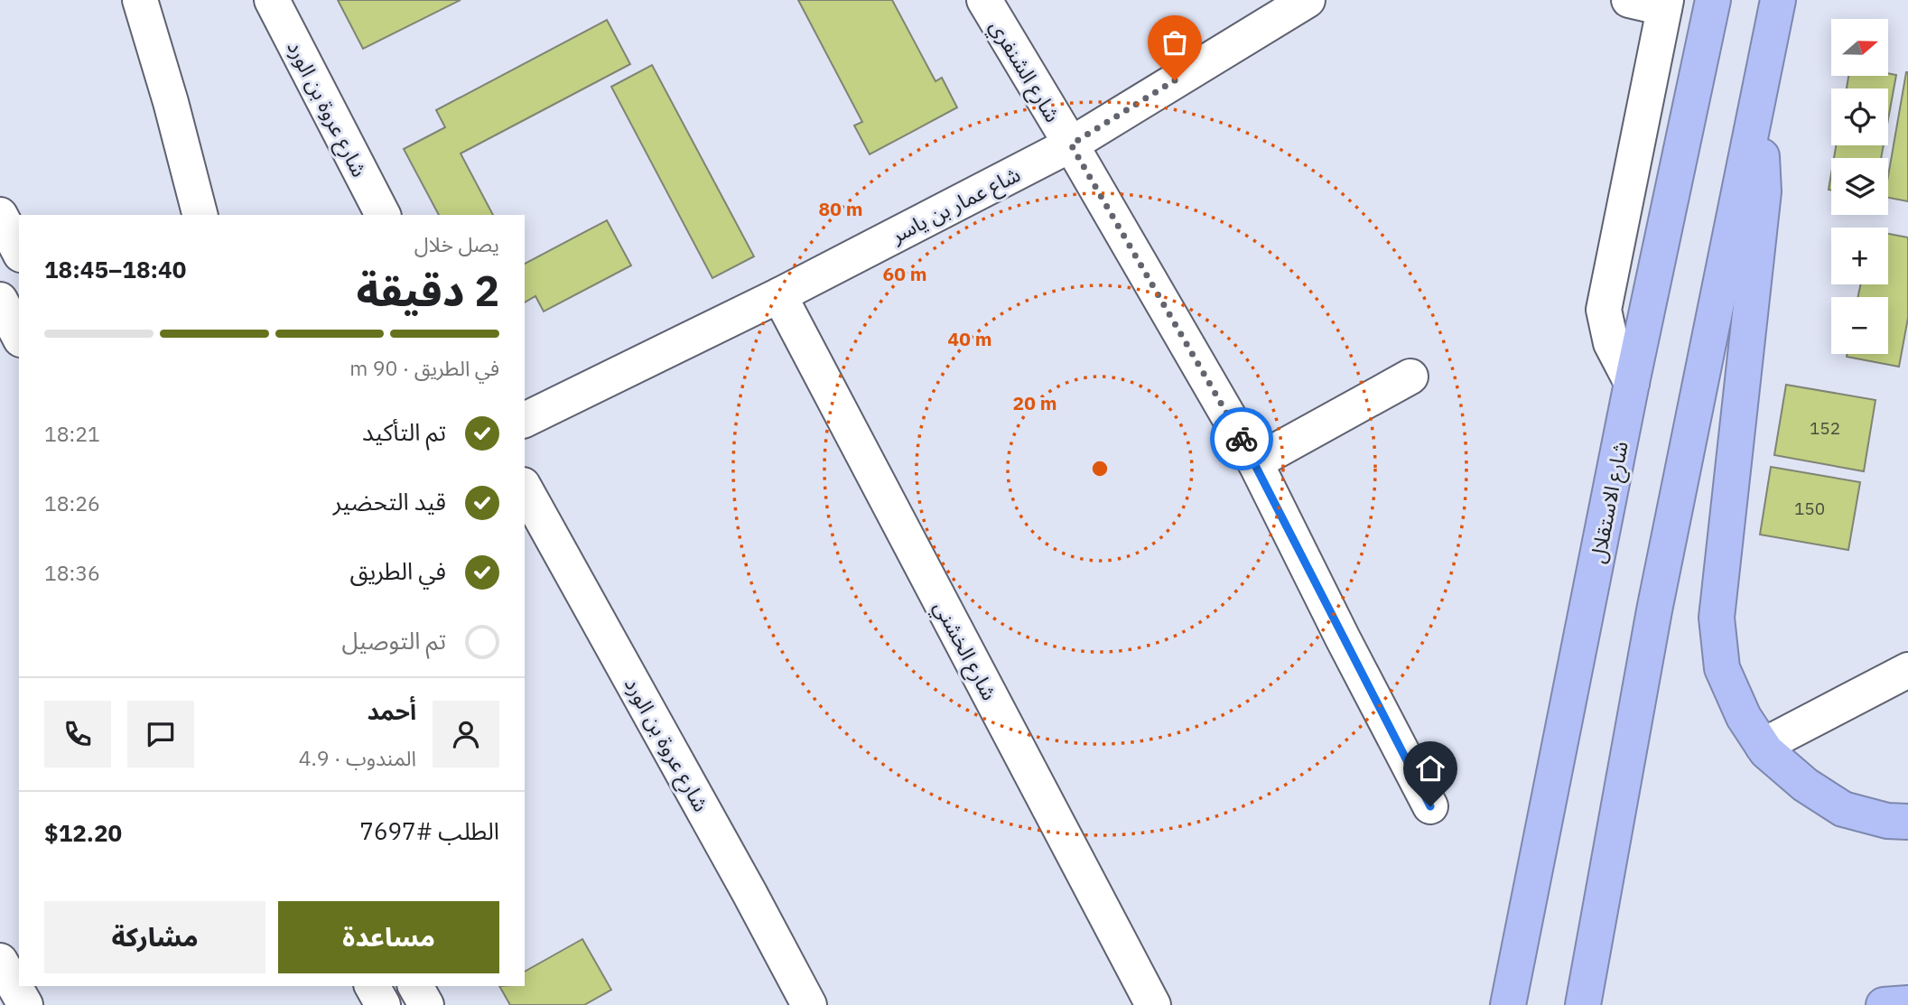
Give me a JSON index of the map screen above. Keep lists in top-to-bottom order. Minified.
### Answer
{"streets":{"highway":["شارع الاستقلال"],"street":["شارع الشنفري","شارع عروة بن الورد","شاع عمار بن ياسر","شارع الخشني"]},"crossings":[["شارع الشنفري","شاع عمار بن ياسر"],["شاع عمار بن ياسر","شارع الخشني"]],"house_numbers":["152","150"],"north":"right","page":{"map_buttons":["+","−"],"heading":["2 دقيقة","يصل خلال","18:40–18:45"],"panel":["أحمد","المندوب · 4.9","الطلب #7697","$12.20"],"bar":"في الطريق · 90 m","list":[["تم التأكيد","18:21"],["قيد التحضير","18:26"],["في الطريق","18:36"],"تم التوصيل"],"buttons":["مساعدة","مشاركة"]},"rings":["80 m","60 m","40 m","20 m"]}
